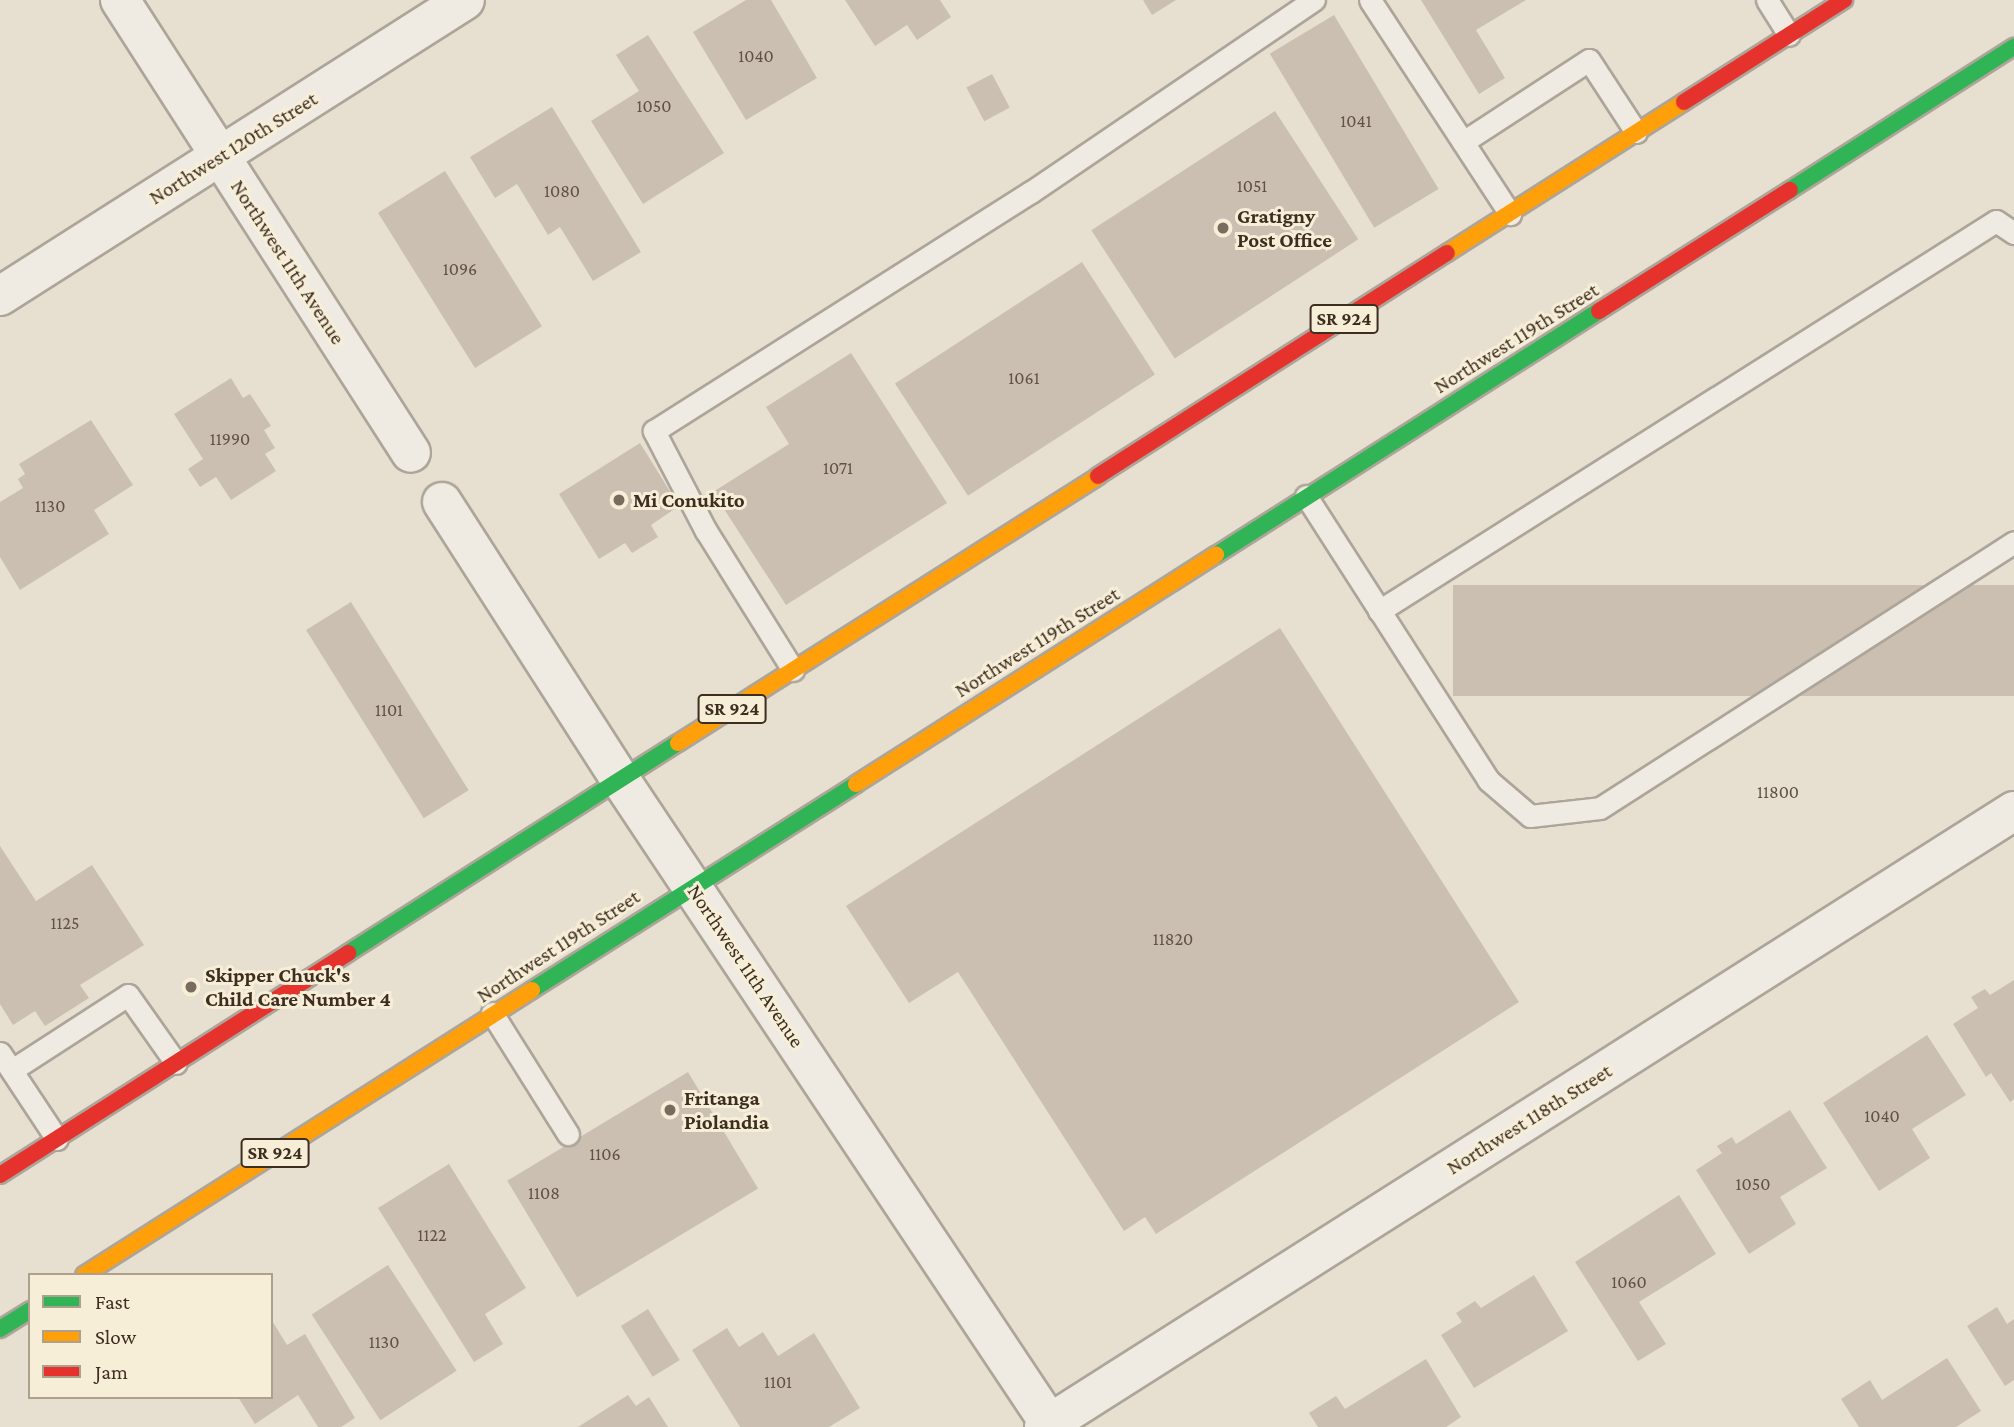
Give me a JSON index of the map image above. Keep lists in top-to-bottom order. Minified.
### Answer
{"streets":{"highway":["SR 924","Northwest 119th Street"],"street":["Northwest 120th Street","Northwest 11th Avenue","Northwest 118th Street"]},"crossings":[["Northwest 120th Street","Northwest 11th Avenue"],["Northwest 11th Avenue","SR 924"],["Northwest 11th Avenue","Northwest 119th Street"],["Northwest 11th Avenue","Northwest 118th Street"]],"places":["Gratigny Post Office","Mi Conukito","Skipper Chuck's Child Care Number 4","Fritanga Piolandia"],"house_numbers":["1040","1050","1041","1051","1080","1096","1061","11990","1071","1130","1101","11800","1125","11820","1040","1106","1050","1108","1122","1060","1130","1101"],"legend":["Fast","Slow","Jam"]}
